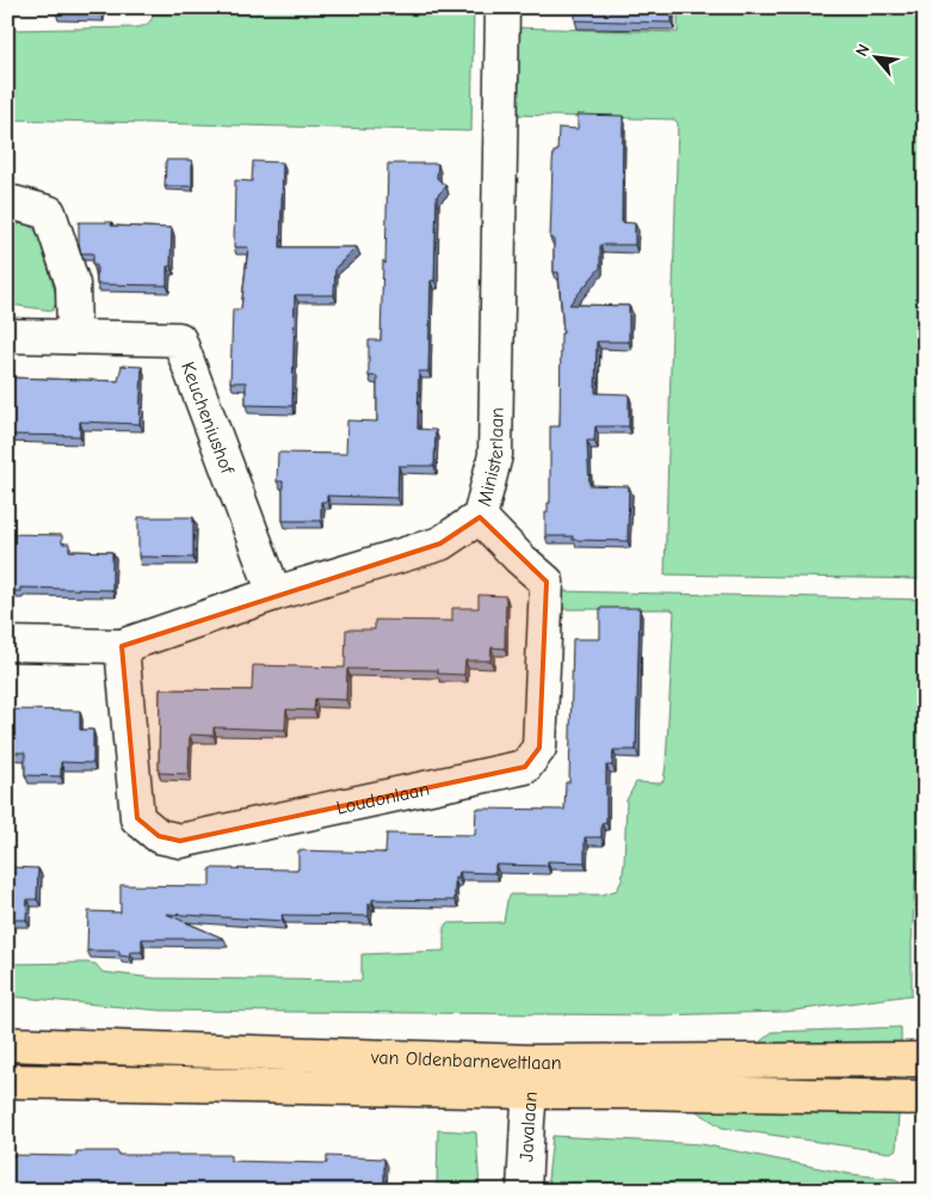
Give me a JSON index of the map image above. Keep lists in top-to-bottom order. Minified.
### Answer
{"streets":{"main road":["van Oldenbarneveltlaan"],"street":["Keucheniushof","Ministerlaan","Loudonlaan","Javalaan"]},"crossings":[["Keucheniushof","Ministerlaan"],["Ministerlaan","Loudonlaan"],["van Oldenbarneveltlaan","Javalaan"]],"north":"top left"}
